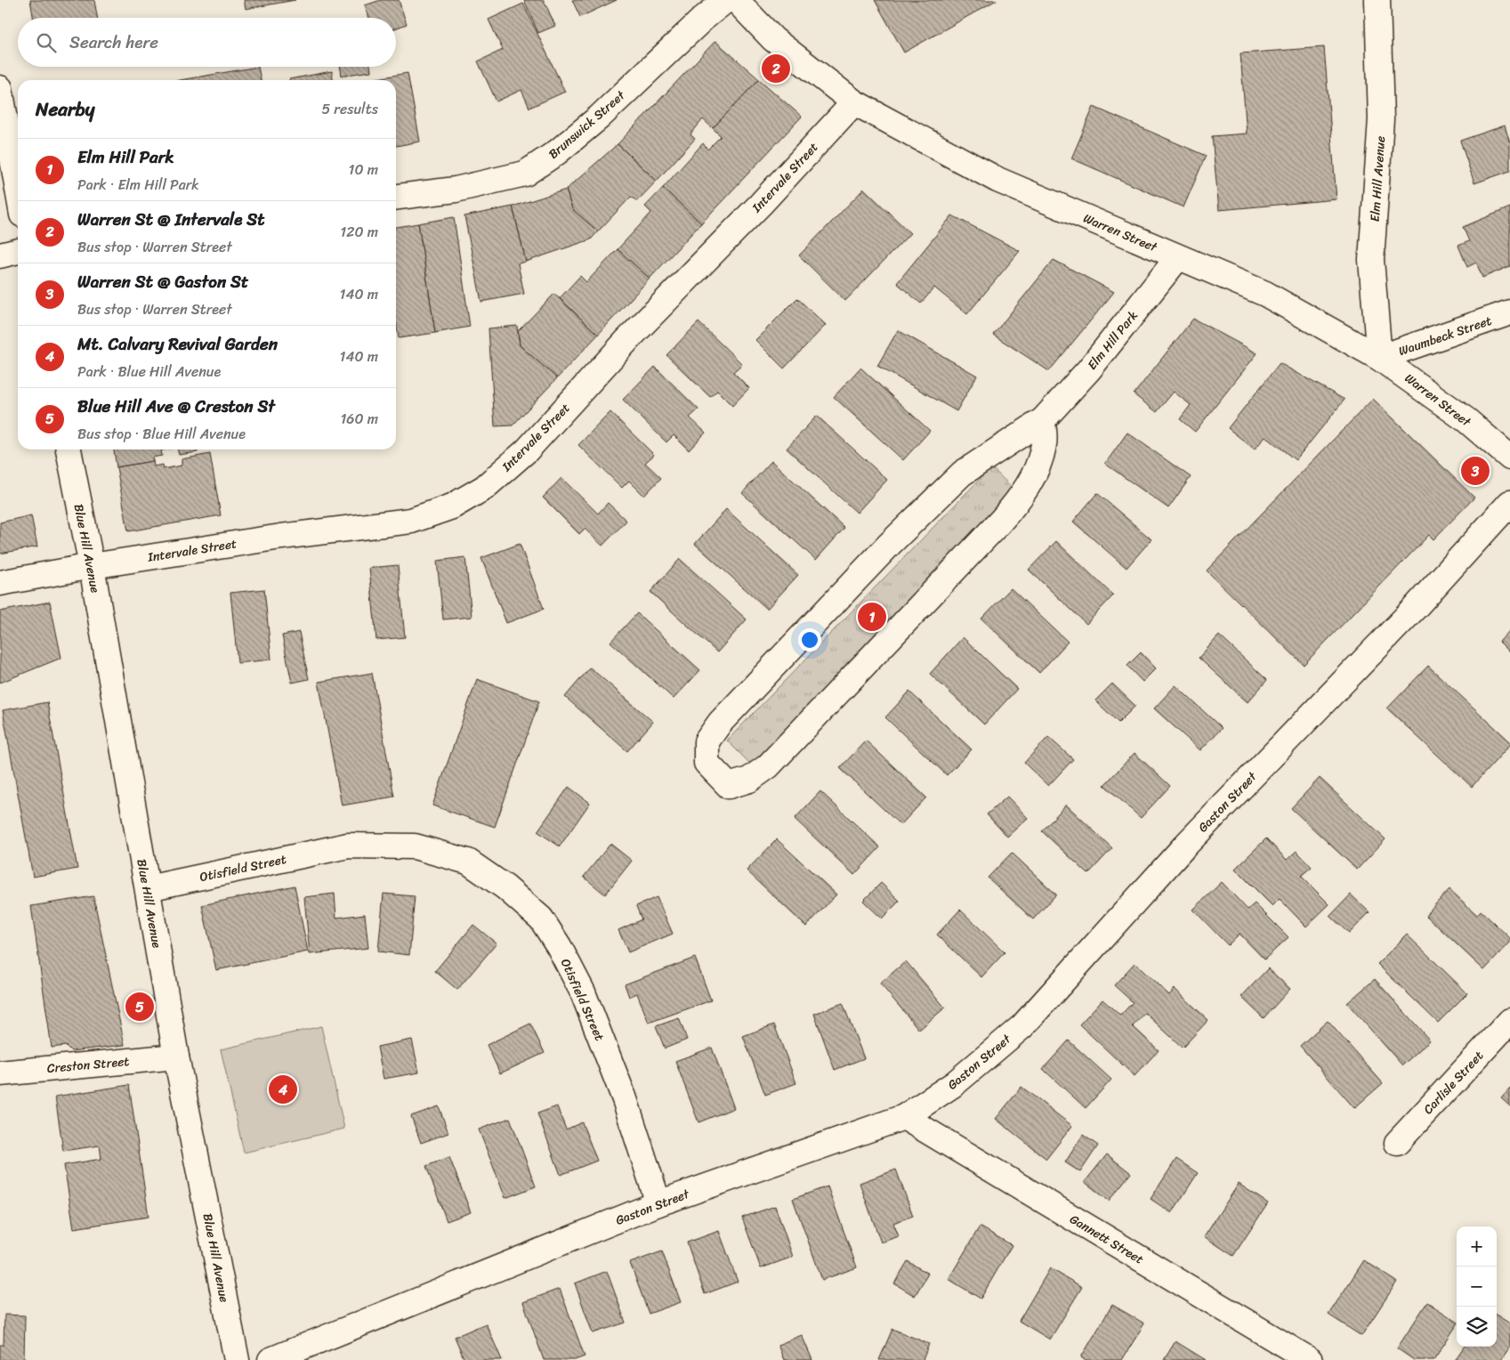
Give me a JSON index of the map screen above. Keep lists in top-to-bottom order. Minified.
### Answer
{"streets":{"street":["Brunswick Street","Intervale Street","Elm Hill Avenue","Warren Street","Waumbeck Street","Elm Hill Park","Blue Hill Avenue","Gaston Street","Otisfield Street","Creston Street","Carlisle Street","Gannett Street"]},"crossings":[["Intervale Street","Warren Street"],["Intervale Street","Blue Hill Avenue"],["Elm Hill Avenue","Warren Street"],["Elm Hill Avenue","Waumbeck Street"],["Warren Street","Waumbeck Street"],["Warren Street","Elm Hill Park"],["Blue Hill Avenue","Otisfield Street"],["Blue Hill Avenue","Creston Street"],["Gaston Street","Otisfield Street"],["Gaston Street","Gannett Street"]],"page":{"search":"Search here","pins":["2","3","1","5","4"],"heading":["Nearby","5 results"],"list":[{"mark":"1","name":"Elm Hill Park","note":"Park · Elm Hill Park","value":"10 m"},{"mark":"2","name":"Warren St @ Intervale St","note":"Bus stop · Warren Street","value":"120 m"},{"mark":"3","name":"Warren St @ Gaston St","note":"Bus stop · Warren Street","value":"140 m"},{"mark":"4","name":"Mt. Calvary Revival Garden","note":"Park · Blue Hill Avenue","value":"140 m"},{"mark":"5","name":"Blue Hill Ave @ Creston St","note":"Bus stop · Blue Hill Avenue","value":"160 m"}],"map_buttons":["+","−"]}}
